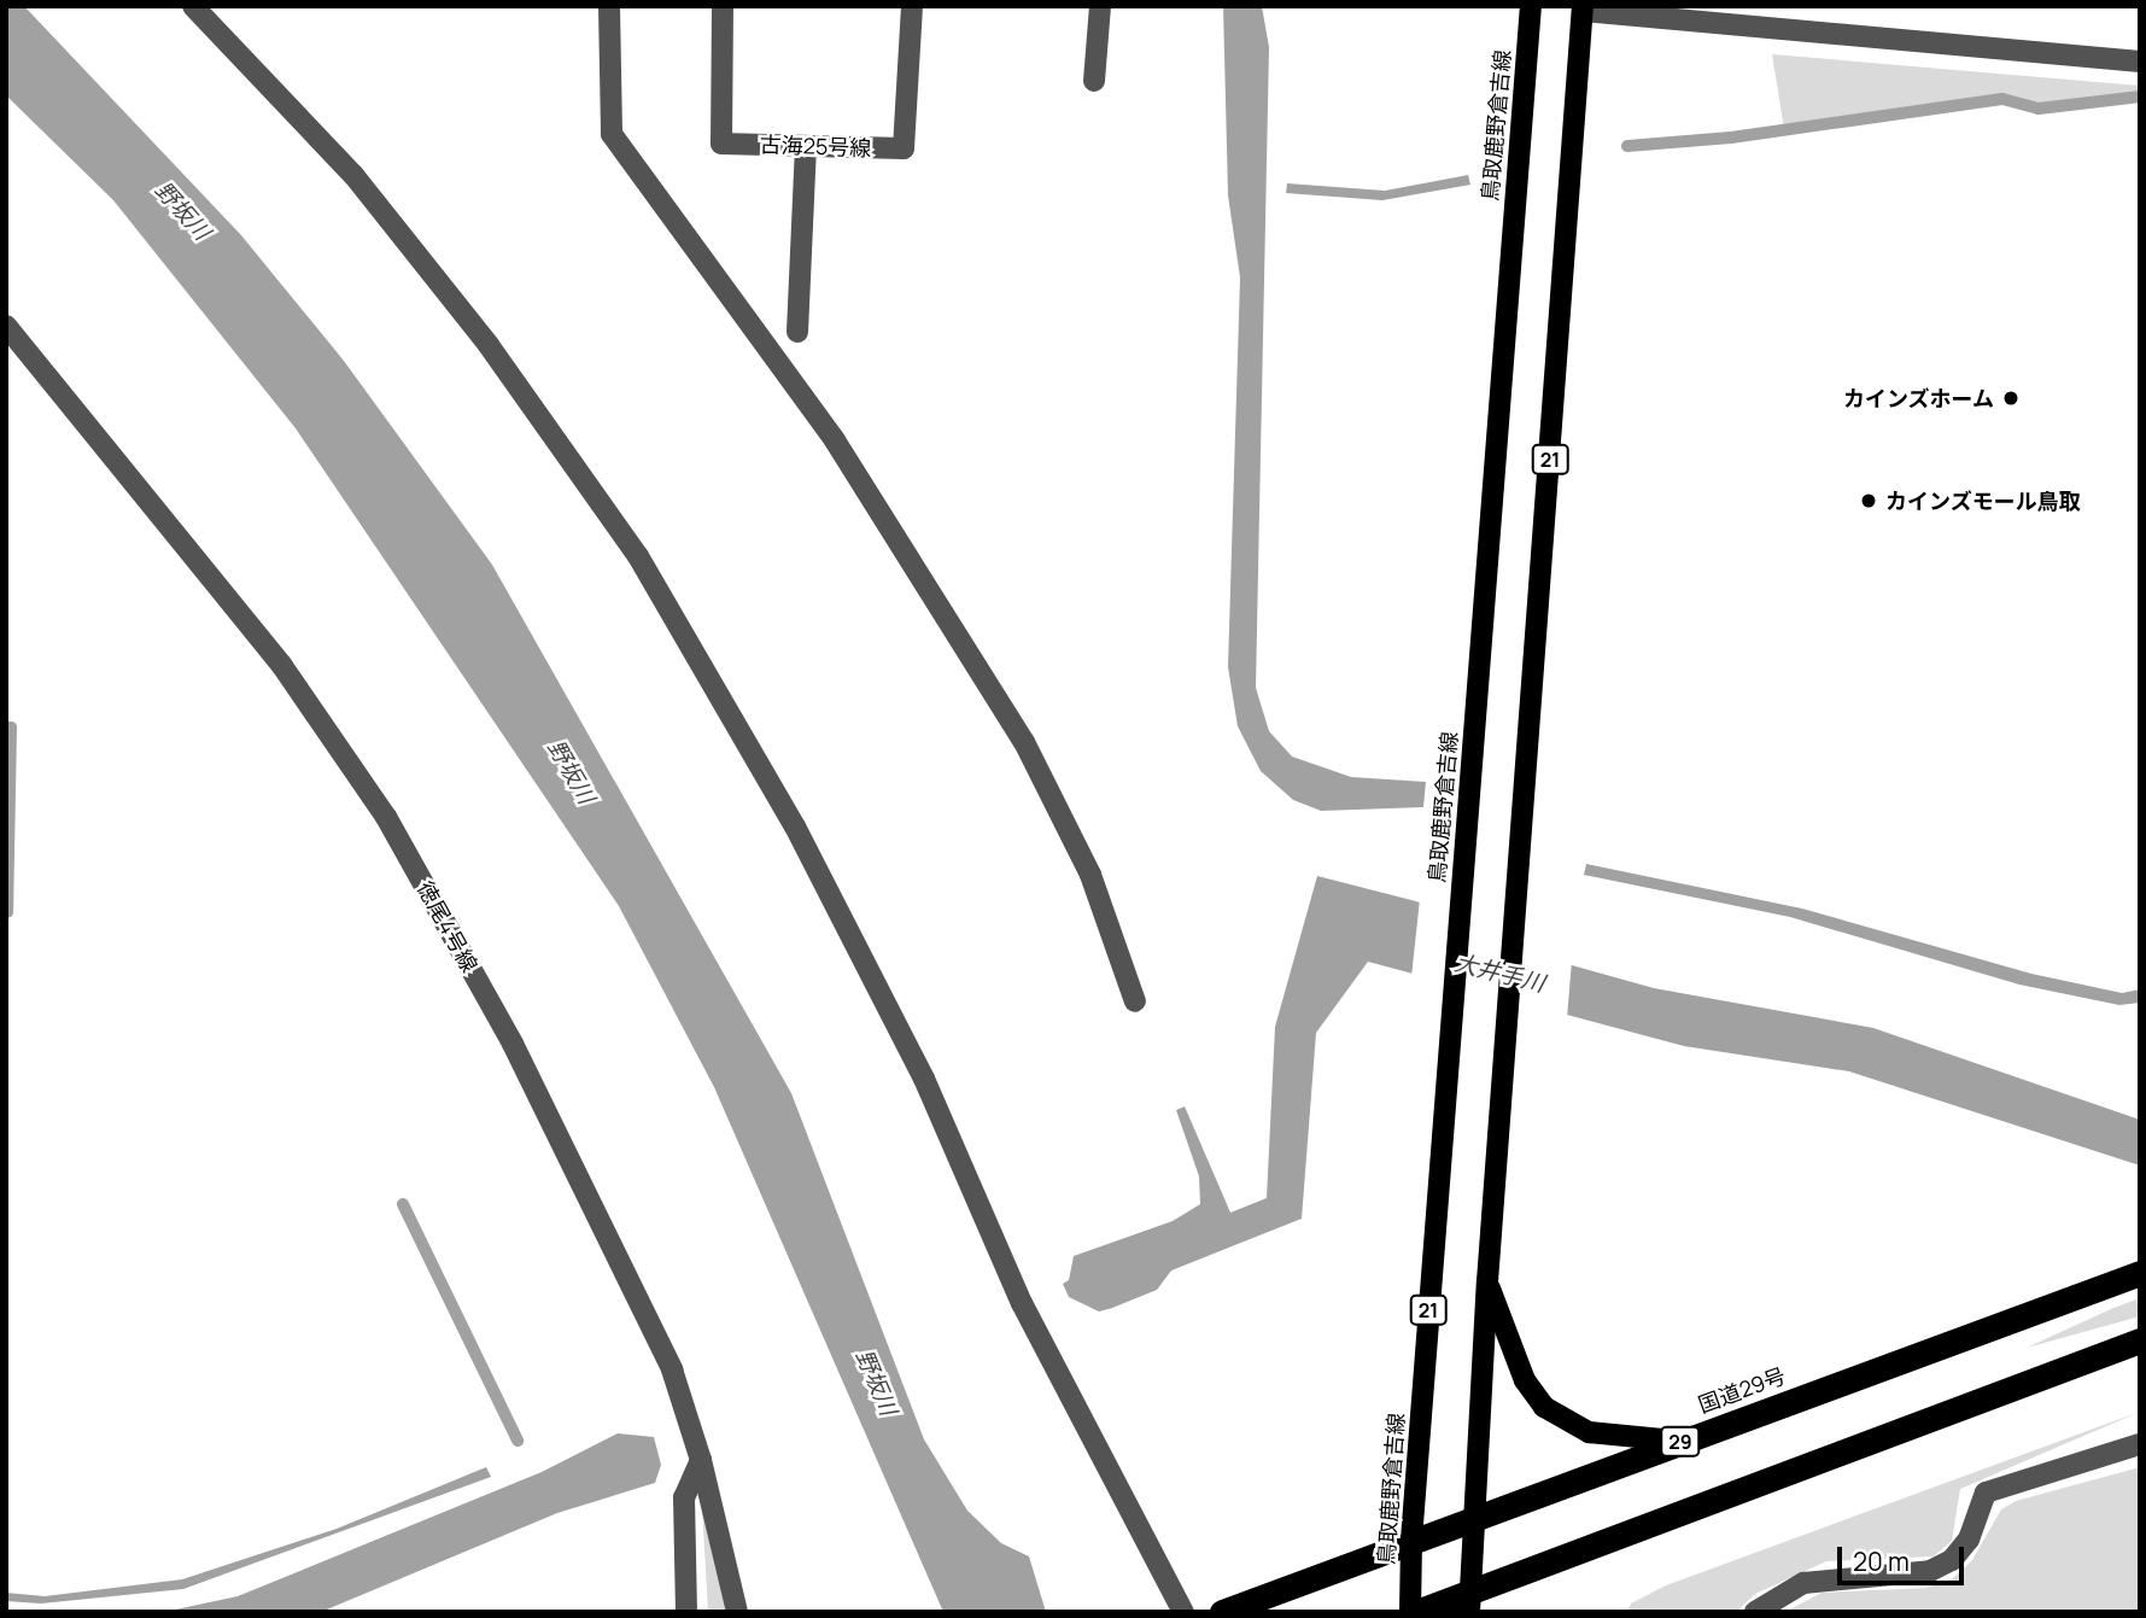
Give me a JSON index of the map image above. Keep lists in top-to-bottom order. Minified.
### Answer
{"streets":{"highway":["国道29号","29"],"main road":["鳥取鹿野倉吉線","21"],"street":["古海25号線","徳尾4号線"]},"crossings":[["鳥取鹿野倉吉線","国道29号"],["21","国道29号"]],"water":["野坂川","大井手川"],"places":["カインズホーム","カインズモール鳥取"],"scale_bar":"20 m"}
